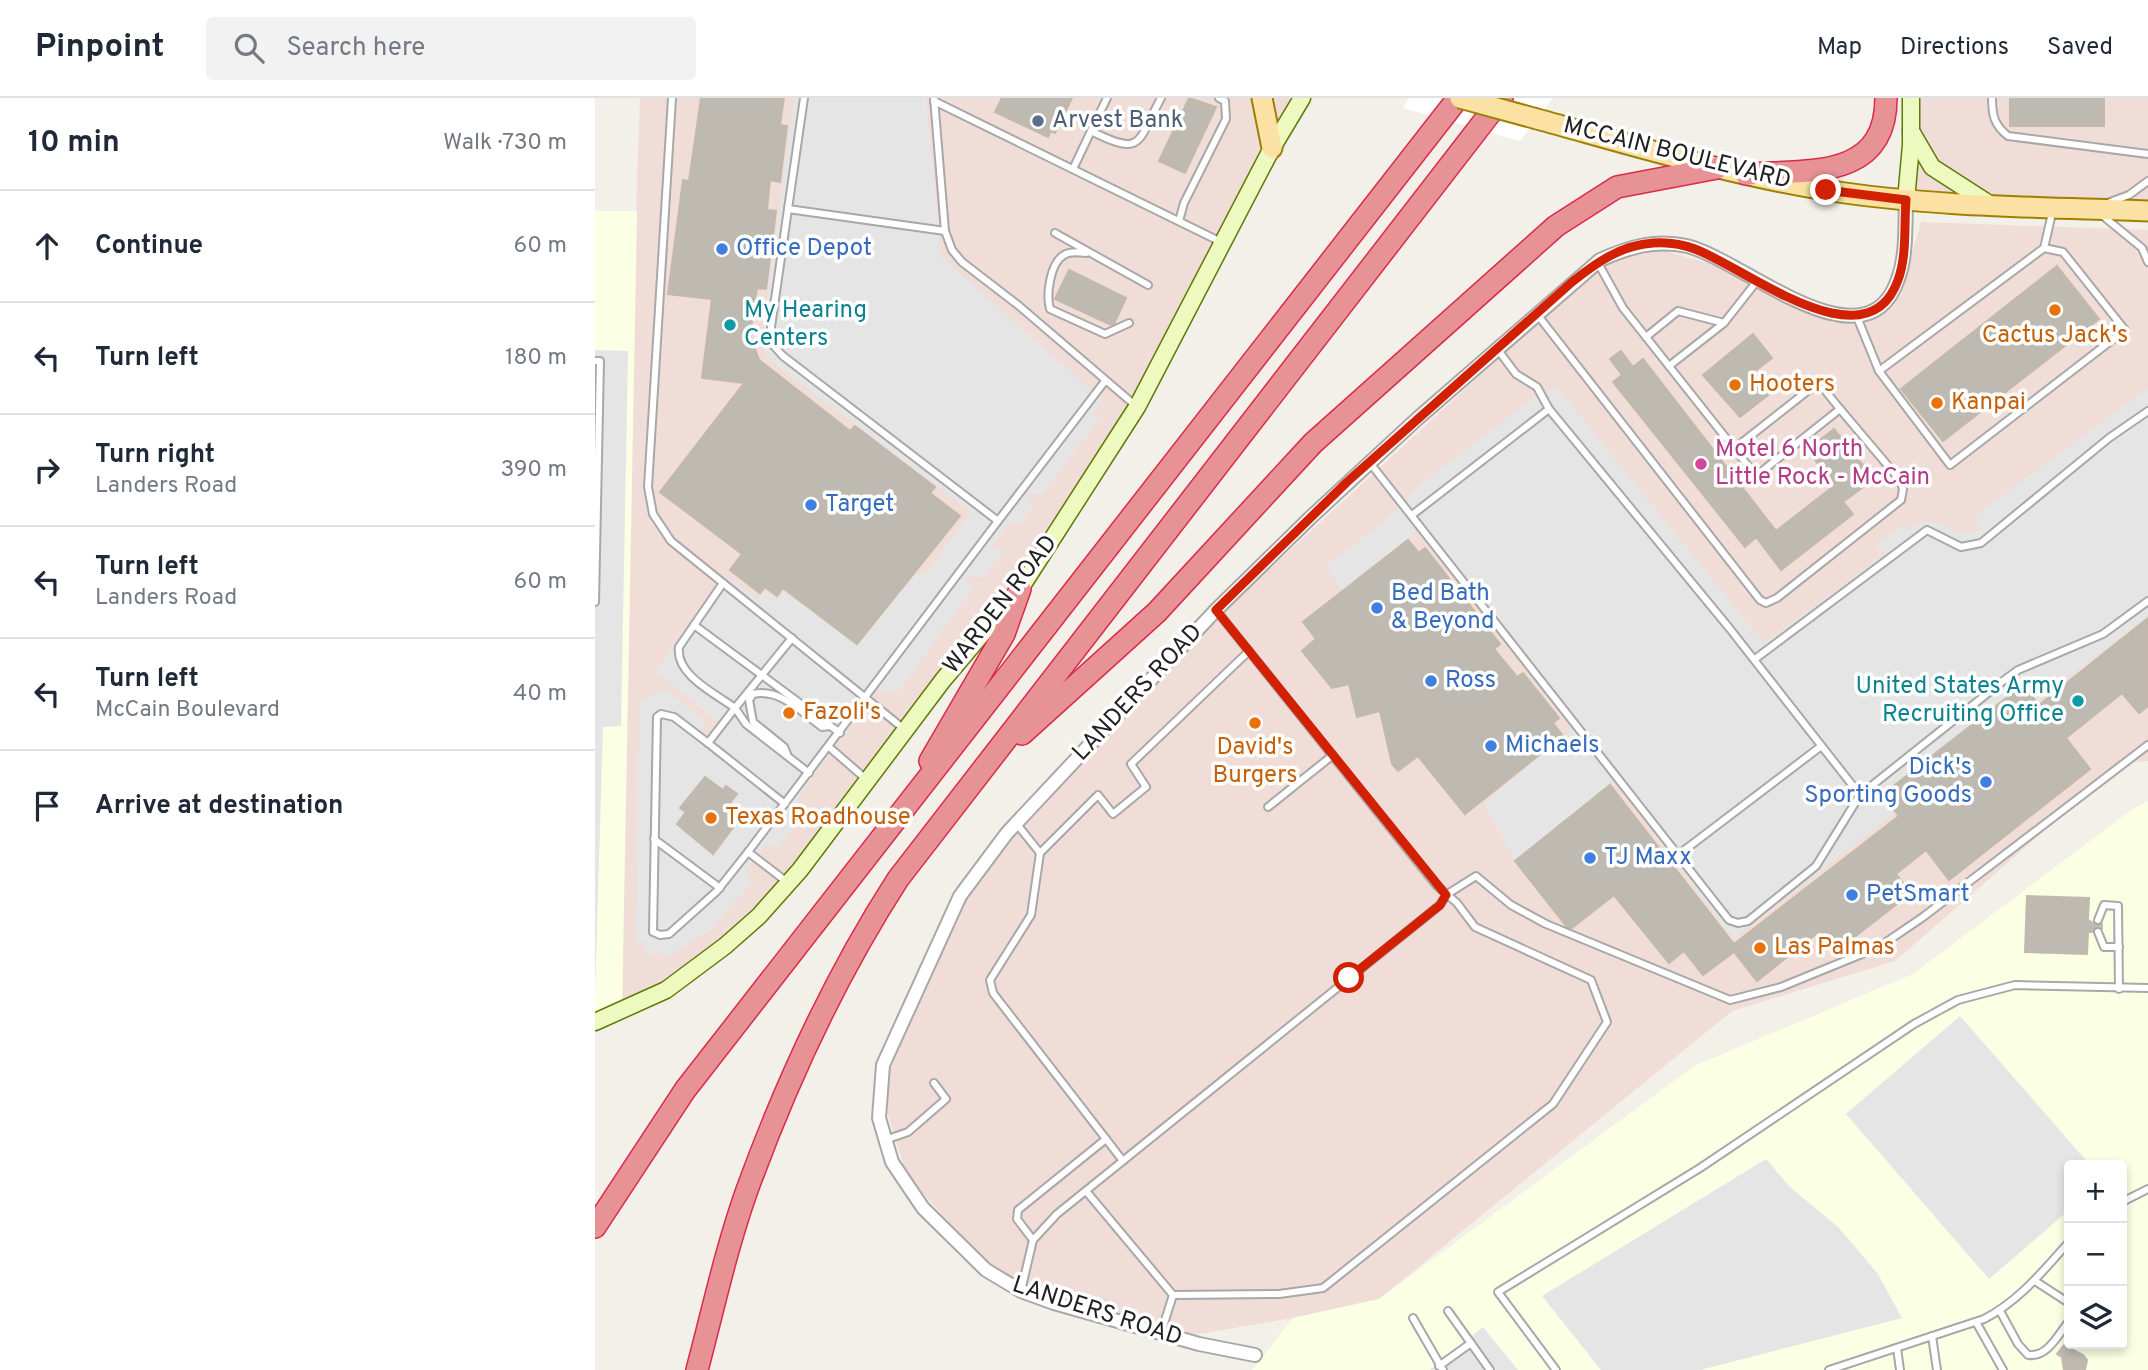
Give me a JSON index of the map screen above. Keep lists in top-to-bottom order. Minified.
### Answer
{"streets":{"main road":["MCCAIN BOULEVARD"],"street":["WARDEN ROAD","LANDERS ROAD"]},"places":["Arvest Bank","Office Depot","Cactus Jack's","My Hearing Centers","Hooters","Kanpai","Motel 6 North Little Rock - McCain","Target","Bed Bath & Beyond","Ross","United States Army Recruiting Office","Fazoli's","David's Burgers","Michaels","Dick's Sporting Goods","Texas Roadhouse","TJ Maxx","PetSmart","Las Palmas"],"page":{"header":"Pinpoint","search":"Search here","nav":["Map","Directions","Saved"],"heading":["10 min","Walk · 730 m"],"list":[["Continue","60 m"],["Turn left","180 m"],["Turn right","Landers Road","390 m"],["Turn left","Landers Road","60 m"],["Turn left","McCain Boulevard","40 m"],"Arrive at destination"],"map_buttons":["+","−"]}}
